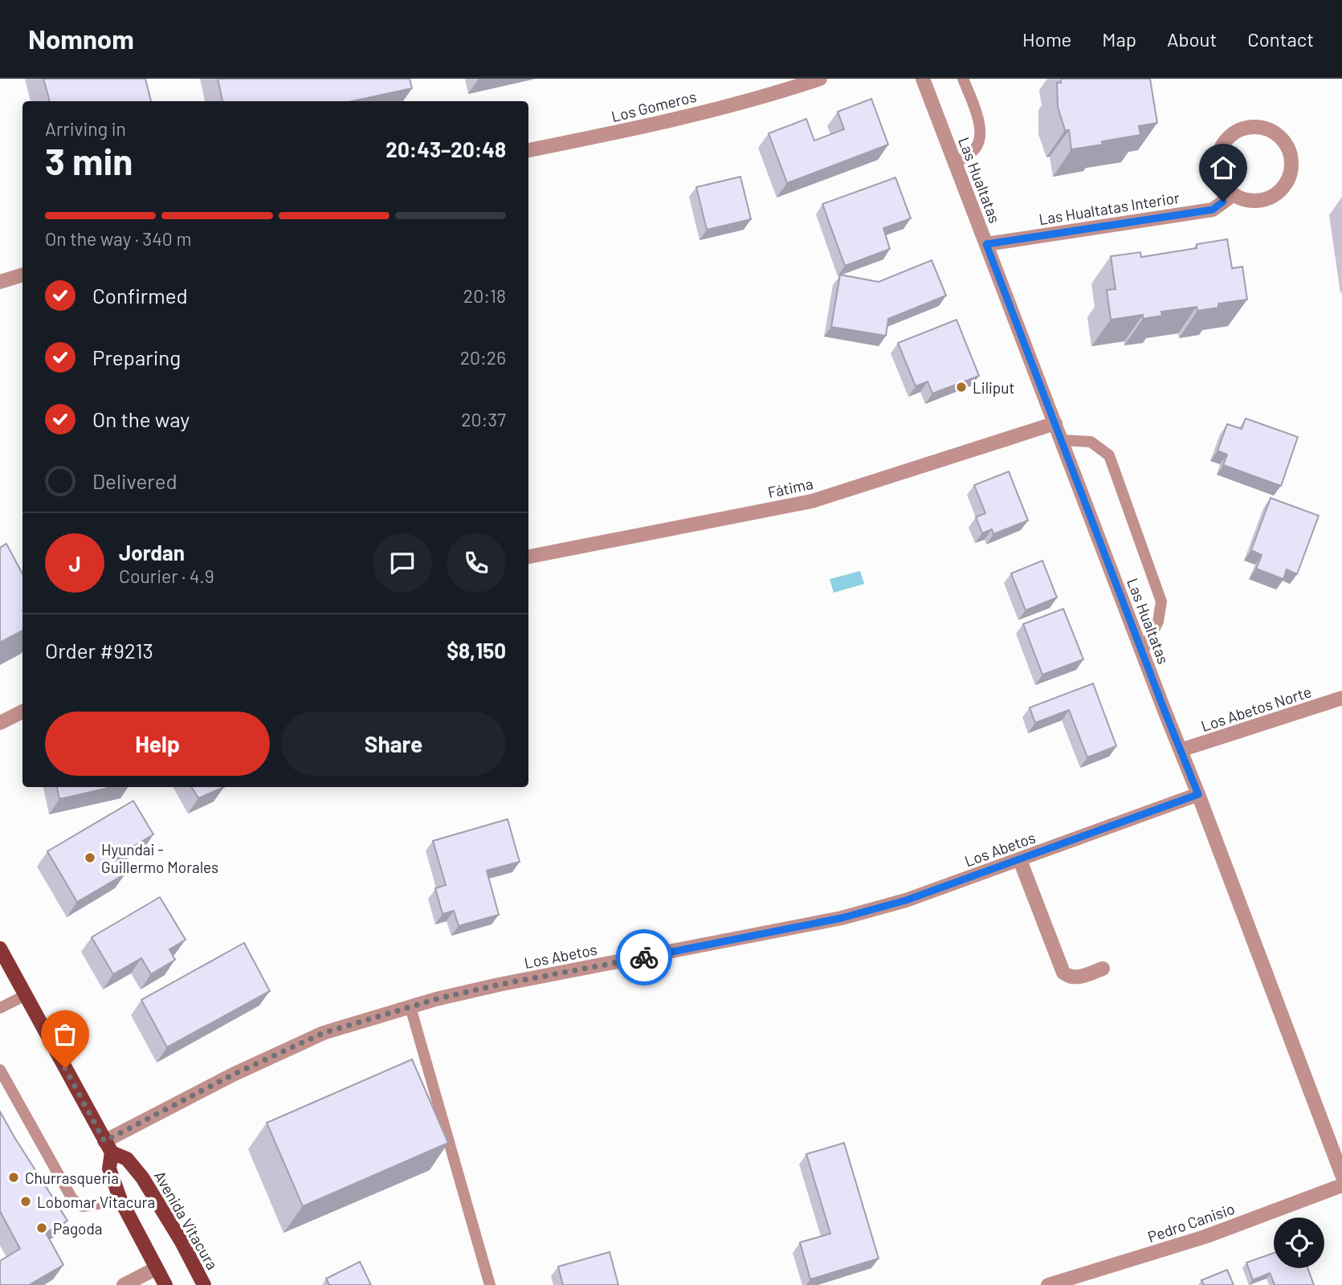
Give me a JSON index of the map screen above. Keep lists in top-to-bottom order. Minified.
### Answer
{"streets":{"main road":["Avenida Vitacura"],"street":["Los Gomeros","Las Hualtatas","Las Hualtatas Interior","Fátima","Los Abetos Norte","Los Abetos","Pedro Canisio"]},"crossings":[["Las Hualtatas","Las Hualtatas Interior"],["Las Hualtatas","Fátima"],["Las Hualtatas","Los Abetos Norte"],["Las Hualtatas","Los Abetos"],["Los Abetos","Avenida Vitacura"]],"places":["Liliput","Hyundai - Guillermo Morales","Churrasqueria","Lobomar Vitacura","Pagoda"],"page":{"header":"Nomnom","nav":["Home","Map","About","Contact"],"heading":["3 min","Arriving in","20:43–20:48"],"panel":["Jordan","Courier · 4.9","Order #9213","$8,150"],"bar":"On the way · 340 m","list":[["Confirmed","20:18"],["Preparing","20:26"],["On the way","20:37"],"Delivered"],"round":"J","buttons":["Help","Share"]}}
